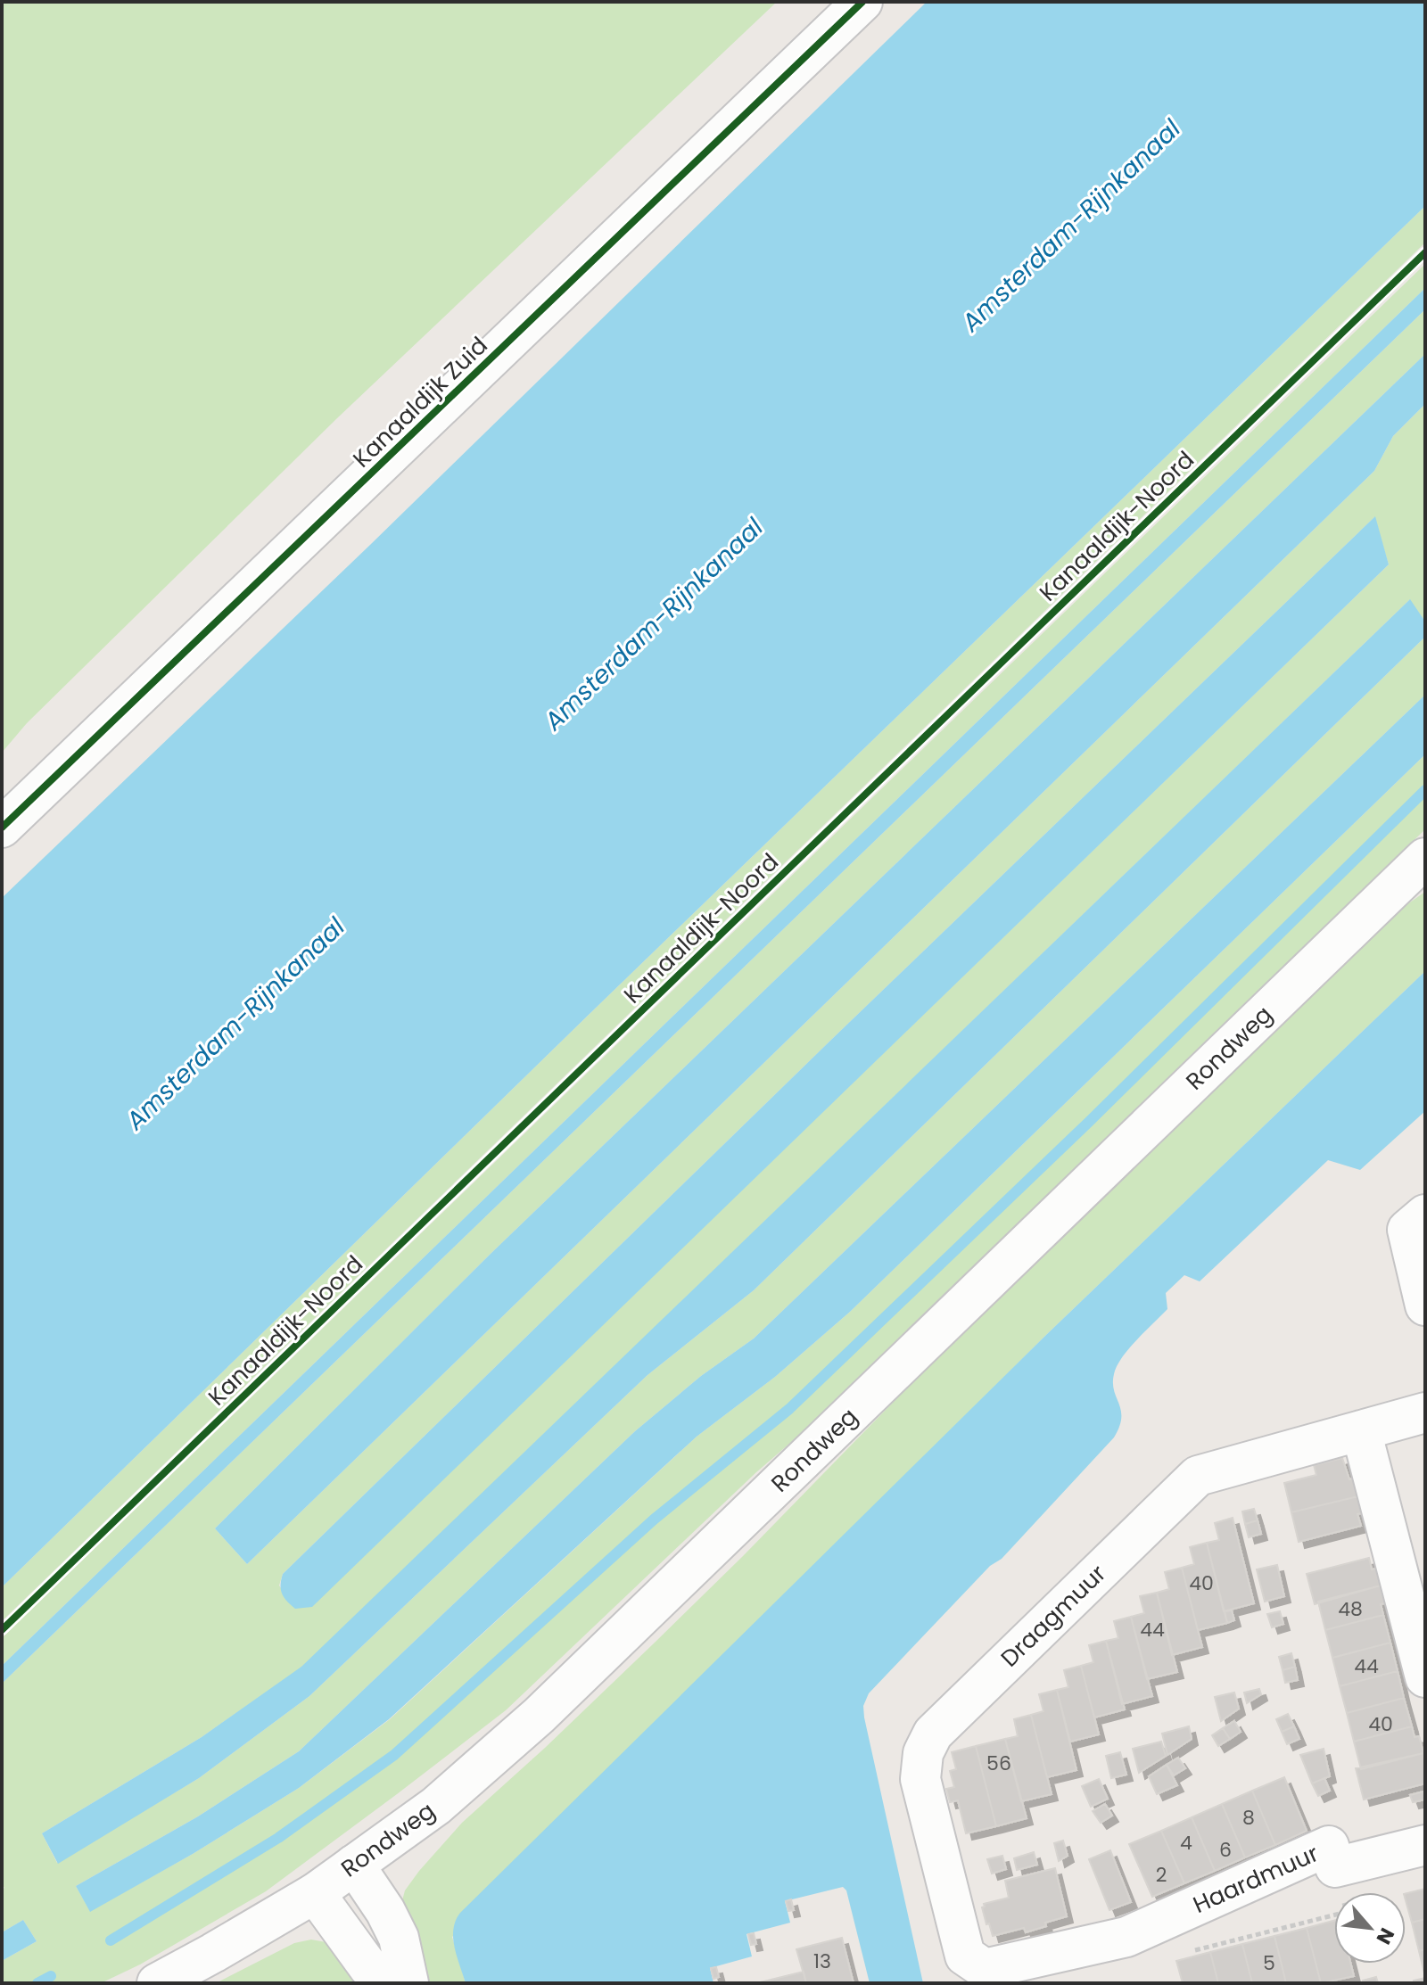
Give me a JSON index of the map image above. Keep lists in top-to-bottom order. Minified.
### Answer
{"streets":{"street":["Kanaaldijk Zuid","Rondweg","Draagmuur","Haardmuur"],"cycle path":["Kanaaldijk-Noord"]},"crossings":[["Draagmuur","Haardmuur"]],"water":["Amsterdam-Rijnkanaal"],"house_numbers":["40","48","44","44","40","56","8","4","6","2","13","5"],"north":"bottom right"}
